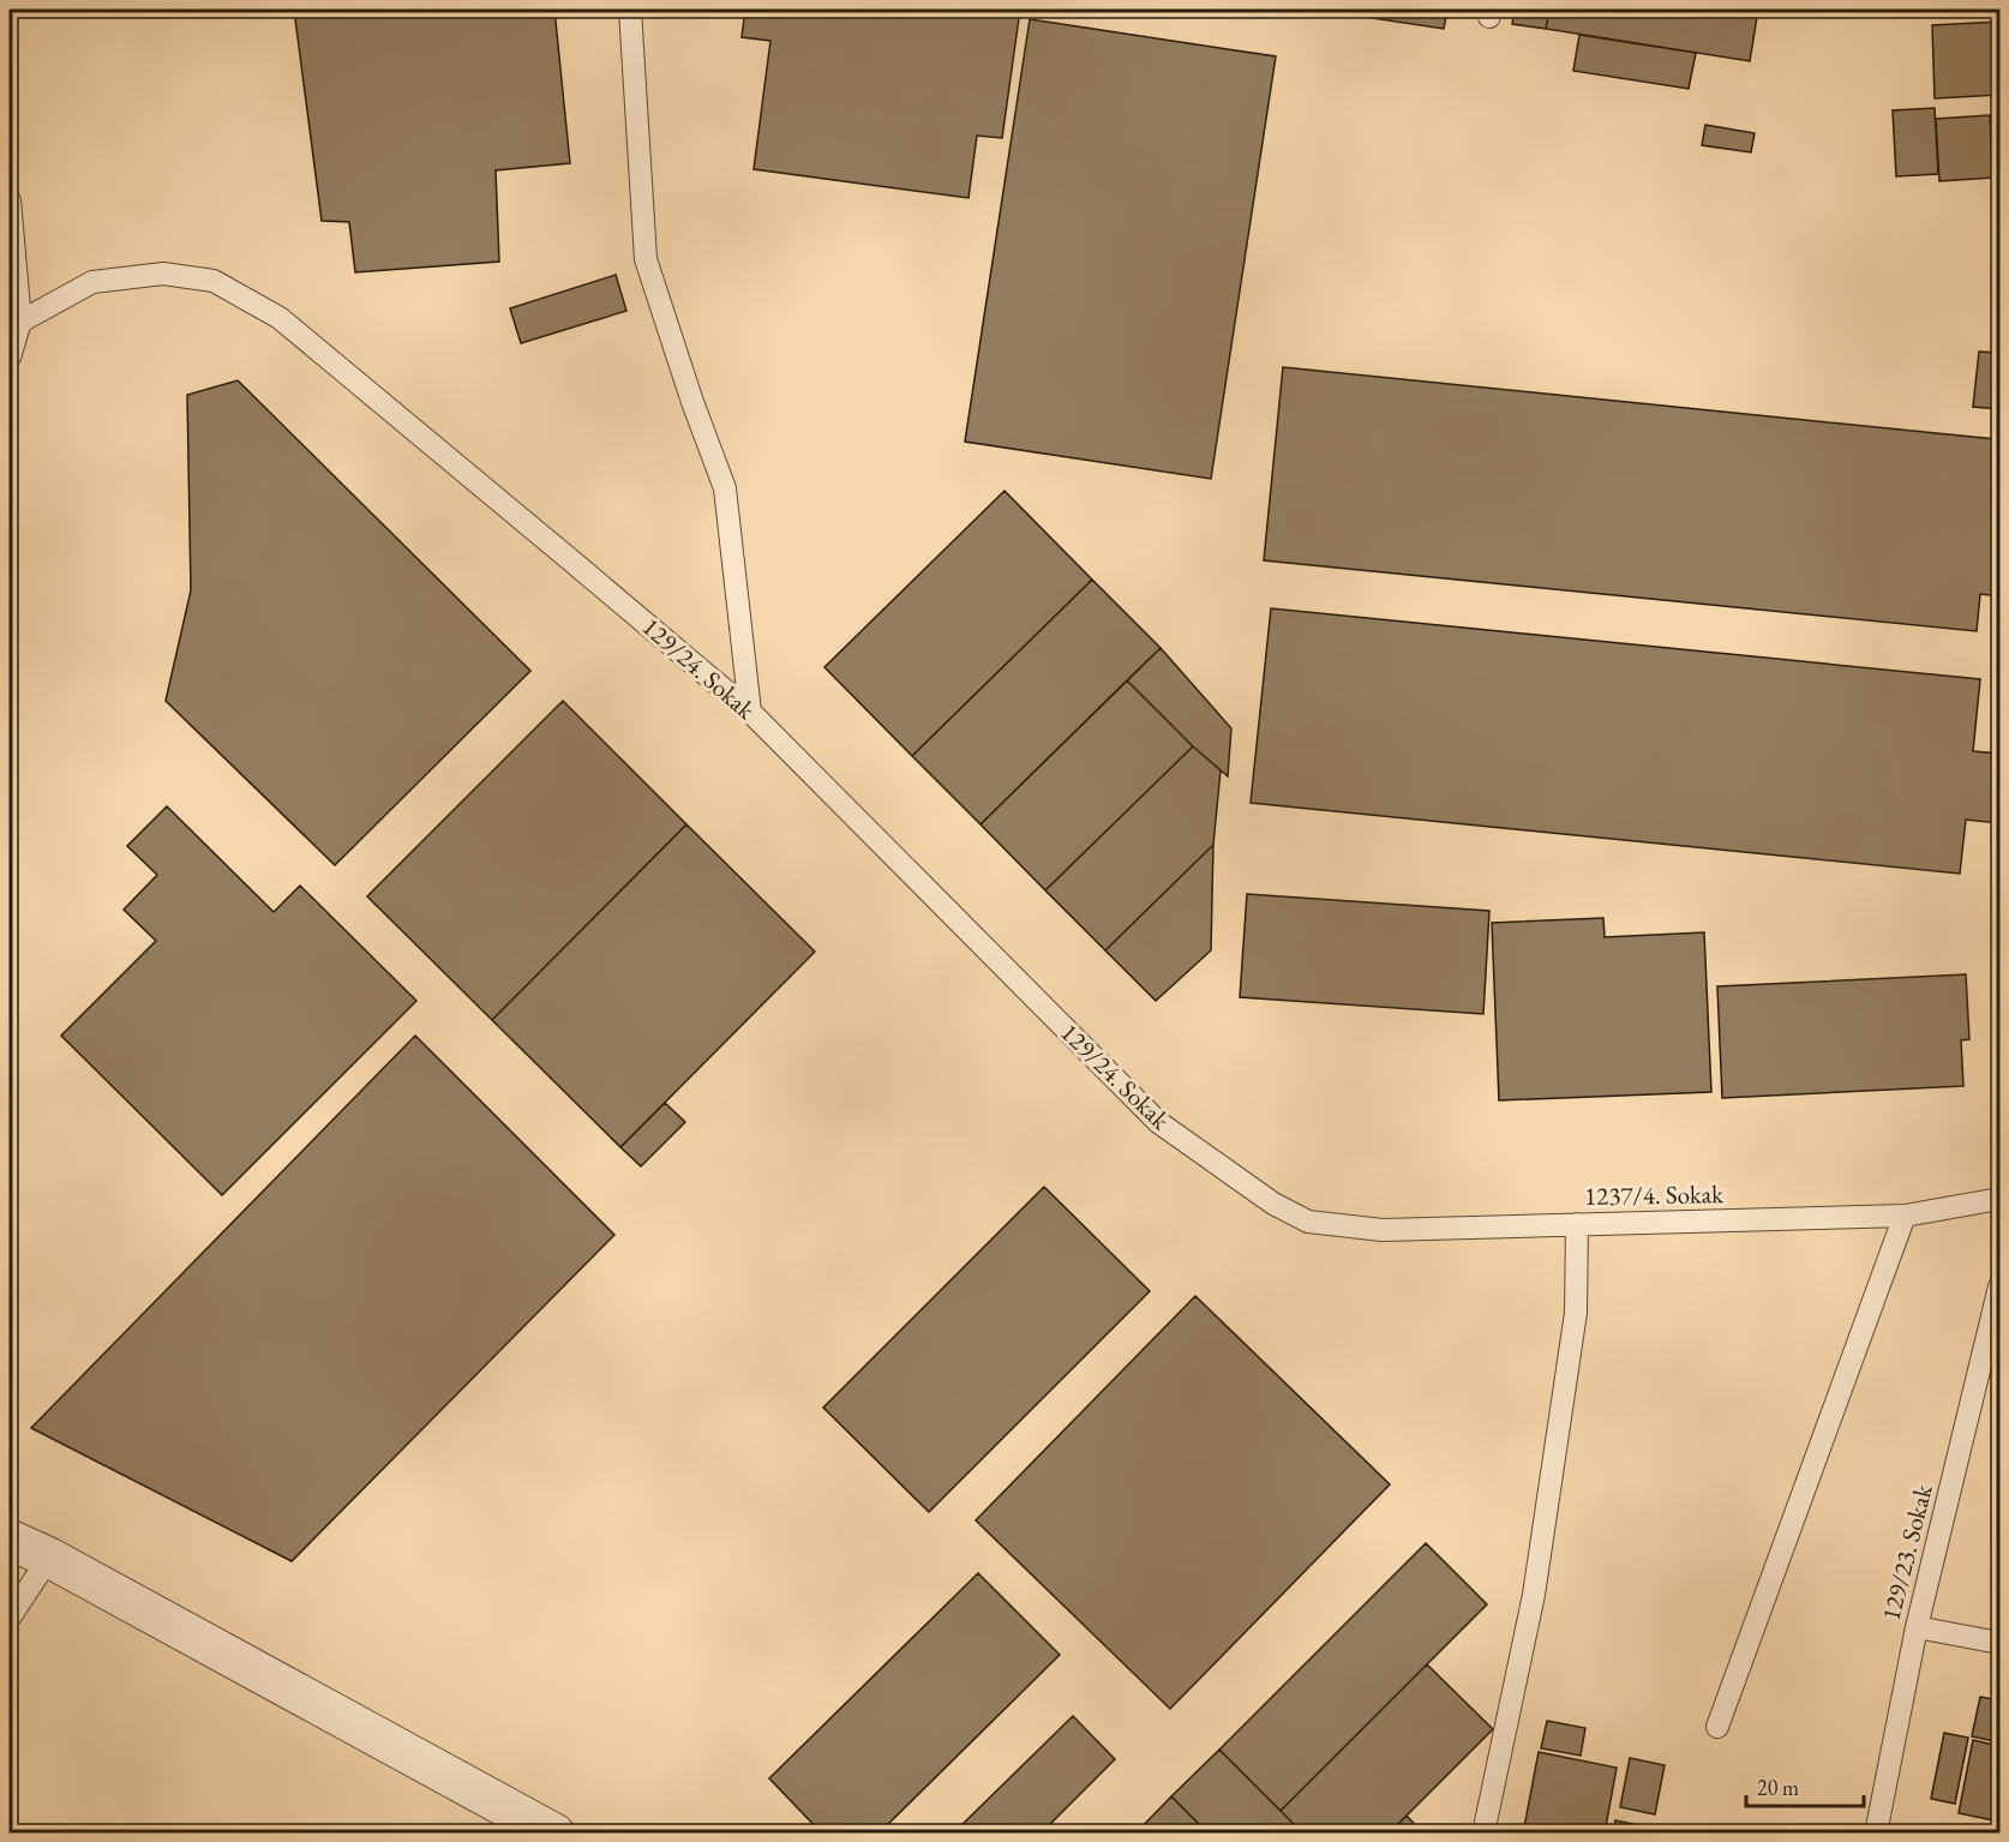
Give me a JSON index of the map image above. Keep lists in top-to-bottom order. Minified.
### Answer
{"streets":{"lane":["129/24. Sokak","1237/4. Sokak","129/23. Sokak"]},"crossings":[["129/24. Sokak","1237/4. Sokak"]],"scale_bar":"20 m"}
